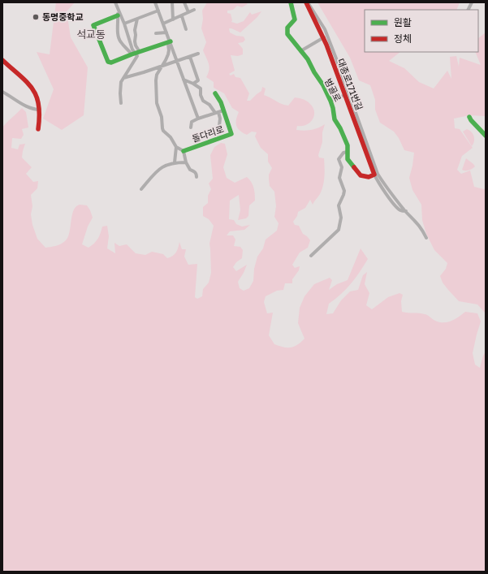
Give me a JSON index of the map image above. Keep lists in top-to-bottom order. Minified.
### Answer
{"streets":{"street":["대종로171번길","범골로","돌다리로"]},"crossings":[["대종로171번길","범골로"]],"districts":["석교동"],"places":["동명중학교"],"legend":["원활","정체"]}
